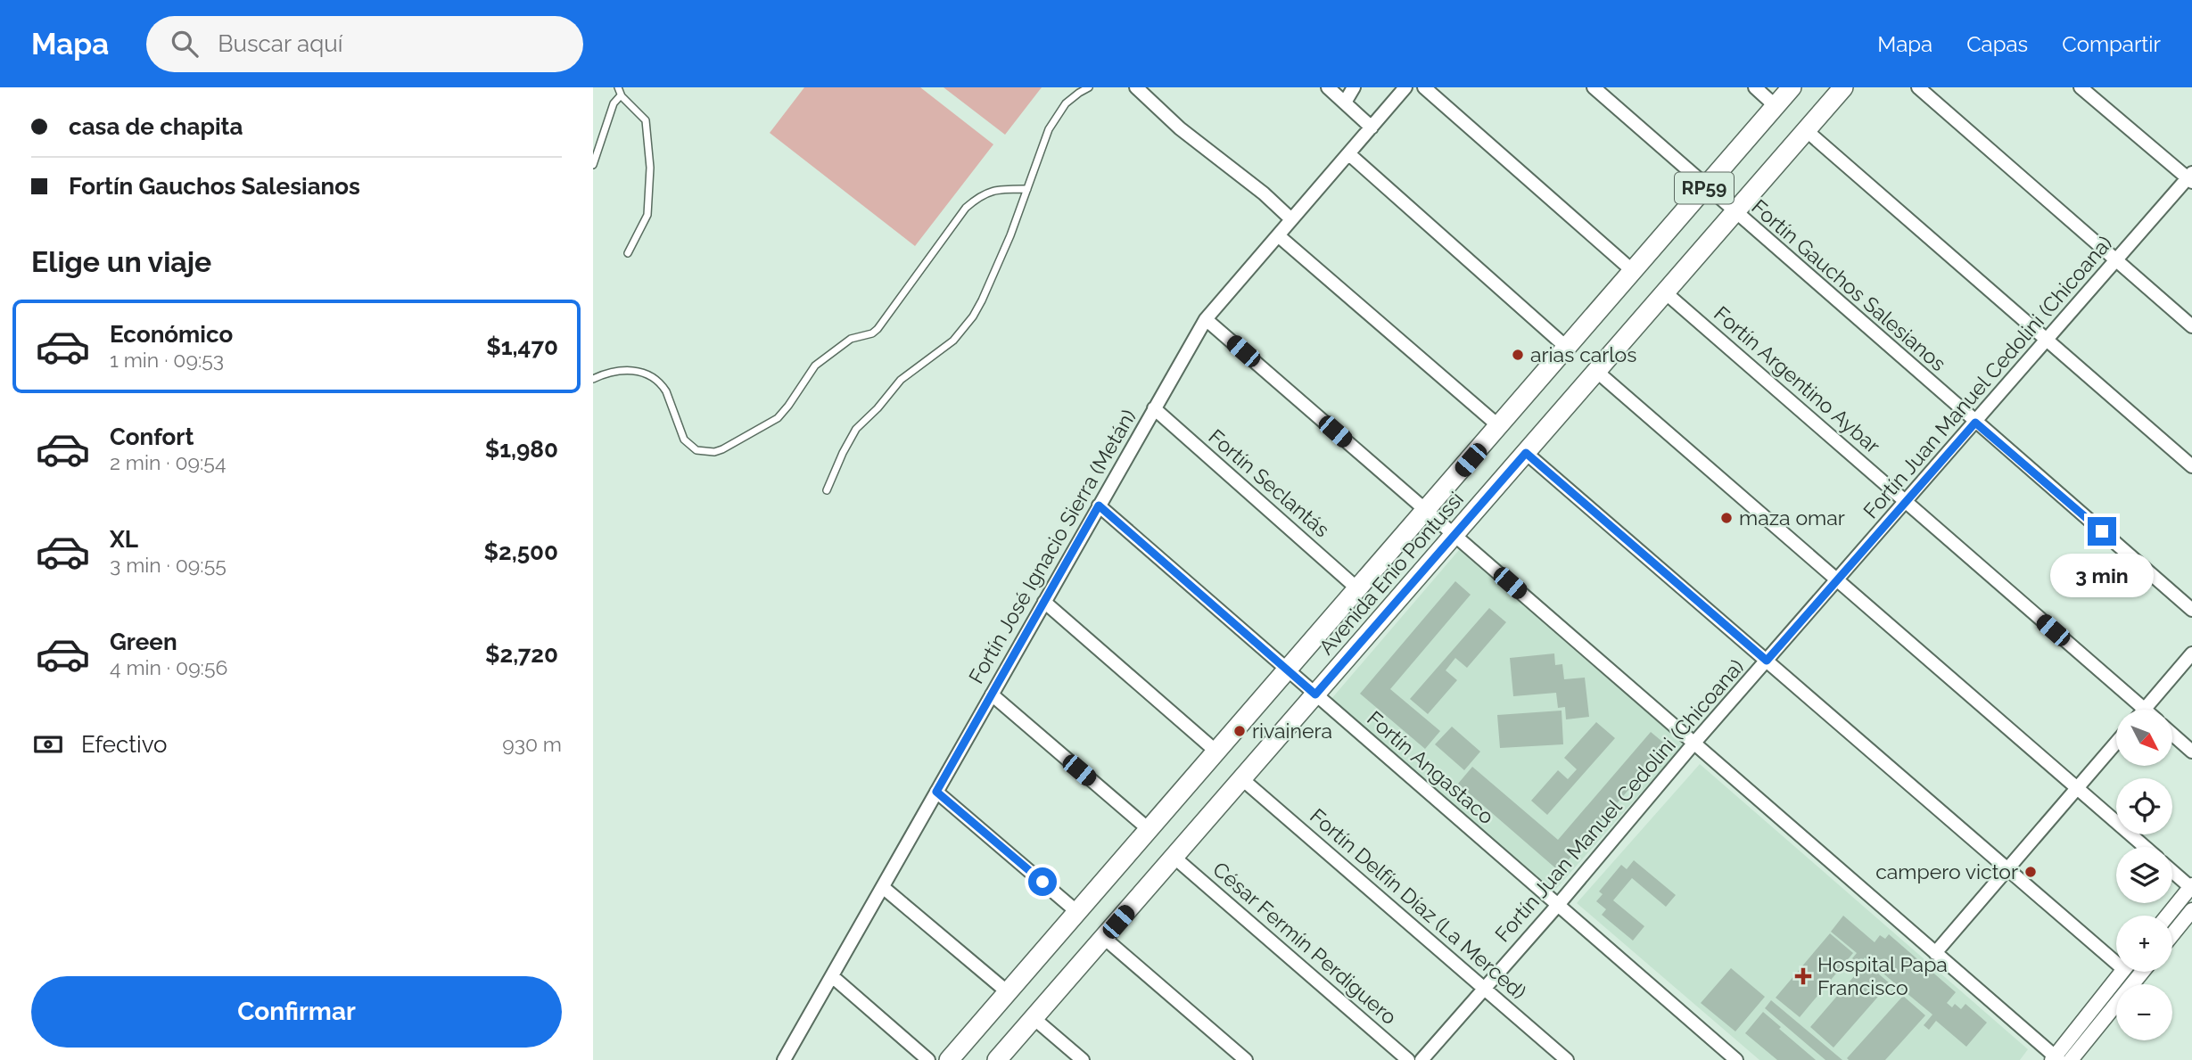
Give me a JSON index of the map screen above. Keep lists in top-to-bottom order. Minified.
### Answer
{"streets":{"main road":["RP59","Avenida Enio Pontussi"],"street":["Fortín Gauchos Salesianos","Fortín Juan Manuel Cedolini (Chicoana)","Fortín Argentino Aybar","Fortín Seclantás","Fortín José Ignacio Sierra (Metán)","Fortín Angastaco","Fortín Delfín Díaz (La Merced)","César Fermín Perdiguero"]},"crossings":[["Fortín Gauchos Salesianos","Fortín Juan Manuel Cedolini (Chicoana)"],["Fortín Gauchos Salesianos","Avenida Enio Pontussi"],["Fortín Juan Manuel Cedolini (Chicoana)","Fortín Argentino Aybar"],["Fortín Juan Manuel Cedolini (Chicoana)","Fortín Angastaco"],["Fortín Juan Manuel Cedolini (Chicoana)","Fortín Delfín Díaz (La Merced)"],["Fortín Argentino Aybar","Avenida Enio Pontussi"],["Fortín Seclantás","Fortín José Ignacio Sierra (Metán)"],["Fortín Seclantás","Avenida Enio Pontussi"],["Fortín José Ignacio Sierra (Metán)","Fortín Angastaco"],["Avenida Enio Pontussi","Fortín Angastaco"],["Avenida Enio Pontussi","Fortín Delfín Díaz (La Merced)"],["Avenida Enio Pontussi","César Fermín Perdiguero"]],"places":{"other":["arias carlos","maza omar","rivainera","campero victor"],"health":["Hospital Papa Francisco"]},"north":"bottom right","page":{"header":"Mapa","search":"Buscar aquí","nav":["Mapa","Capas","Compartir"],"banner":["casa de chapita","Fortín Gauchos Salesianos"],"heading":"Elige un viaje","list":[{"name":"Económico","note":"1 min · 09:53","value":"$1,470"},{"name":"Confort","note":"2 min · 09:54","value":"$1,980"},{"name":"XL","note":"3 min · 09:55","value":"$2,500"},{"name":"Green","note":"4 min · 09:56","value":"$2,720"}],"bubble":"3 min","pay":["Efectivo","930 m"],"map_buttons":["+","−"],"buttons":"Confirmar"}}
